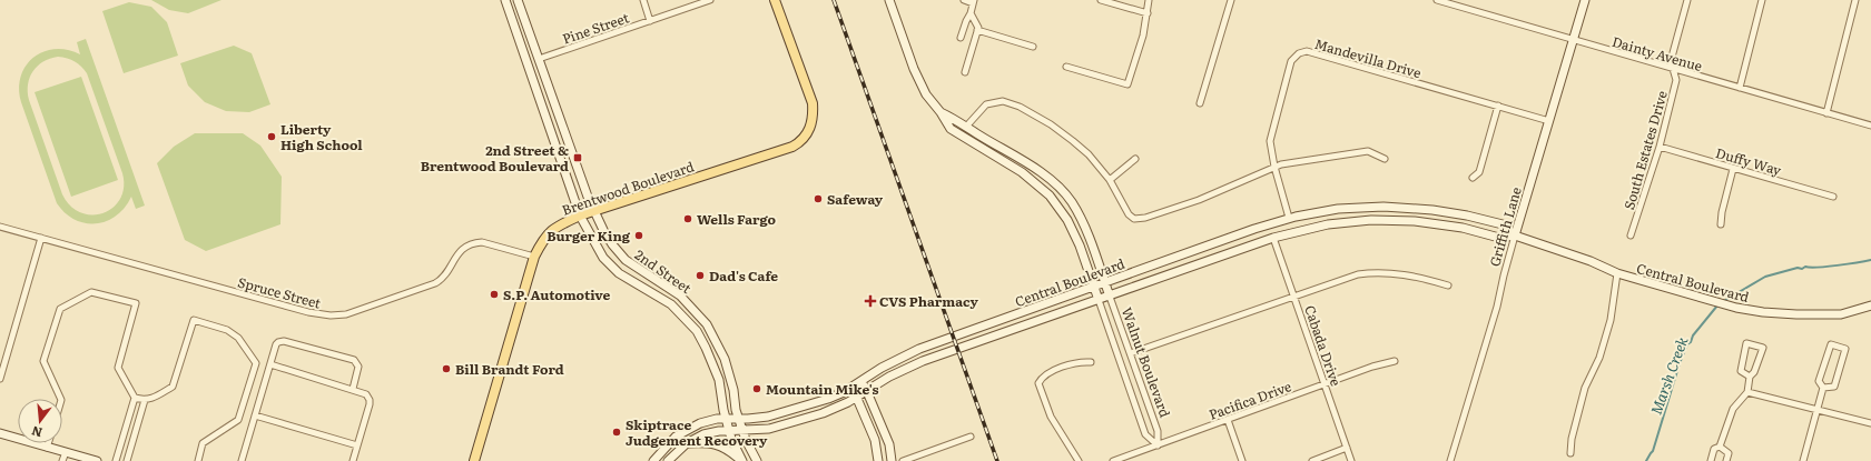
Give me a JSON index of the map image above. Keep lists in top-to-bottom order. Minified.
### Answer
{"streets":{"main road":["Brentwood Boulevard"],"street":["Pine Street","Dainty Avenue","Mandevilla Drive","South Estates Drive","Duffy Way","Griffith Lane","2nd Street","Central Boulevard","Spruce Street","Cabada Drive","Walnut Boulevard","Pacifica Drive"]},"crossings":[["Pine Street","2nd Street"],["Dainty Avenue","South Estates Drive"],["Dainty Avenue","Griffith Lane"],["Mandevilla Drive","Griffith Lane"],["Mandevilla Drive","Central Boulevard"],["South Estates Drive","Duffy Way"],["Brentwood Boulevard","2nd Street"],["Brentwood Boulevard","Spruce Street"],["Griffith Lane","Central Boulevard"],["2nd Street","Central Boulevard"],["Central Boulevard","Cabada Drive"],["Central Boulevard","Walnut Boulevard"],["Cabada Drive","Pacifica Drive"],["Walnut Boulevard","Pacifica Drive"]],"water":["Marsh Creek"],"places":{"other":["Liberty High School","Safeway","Wells Fargo","Burger King","Dad's Cafe","S.P. Automotive","Bill Brandt Ford","Mountain Mike's","Skiptrace Judgement Recovery"],"transit":["2nd Street & Brentwood Boulevard"],"health":["CVS Pharmacy"]},"north":"bottom"}
